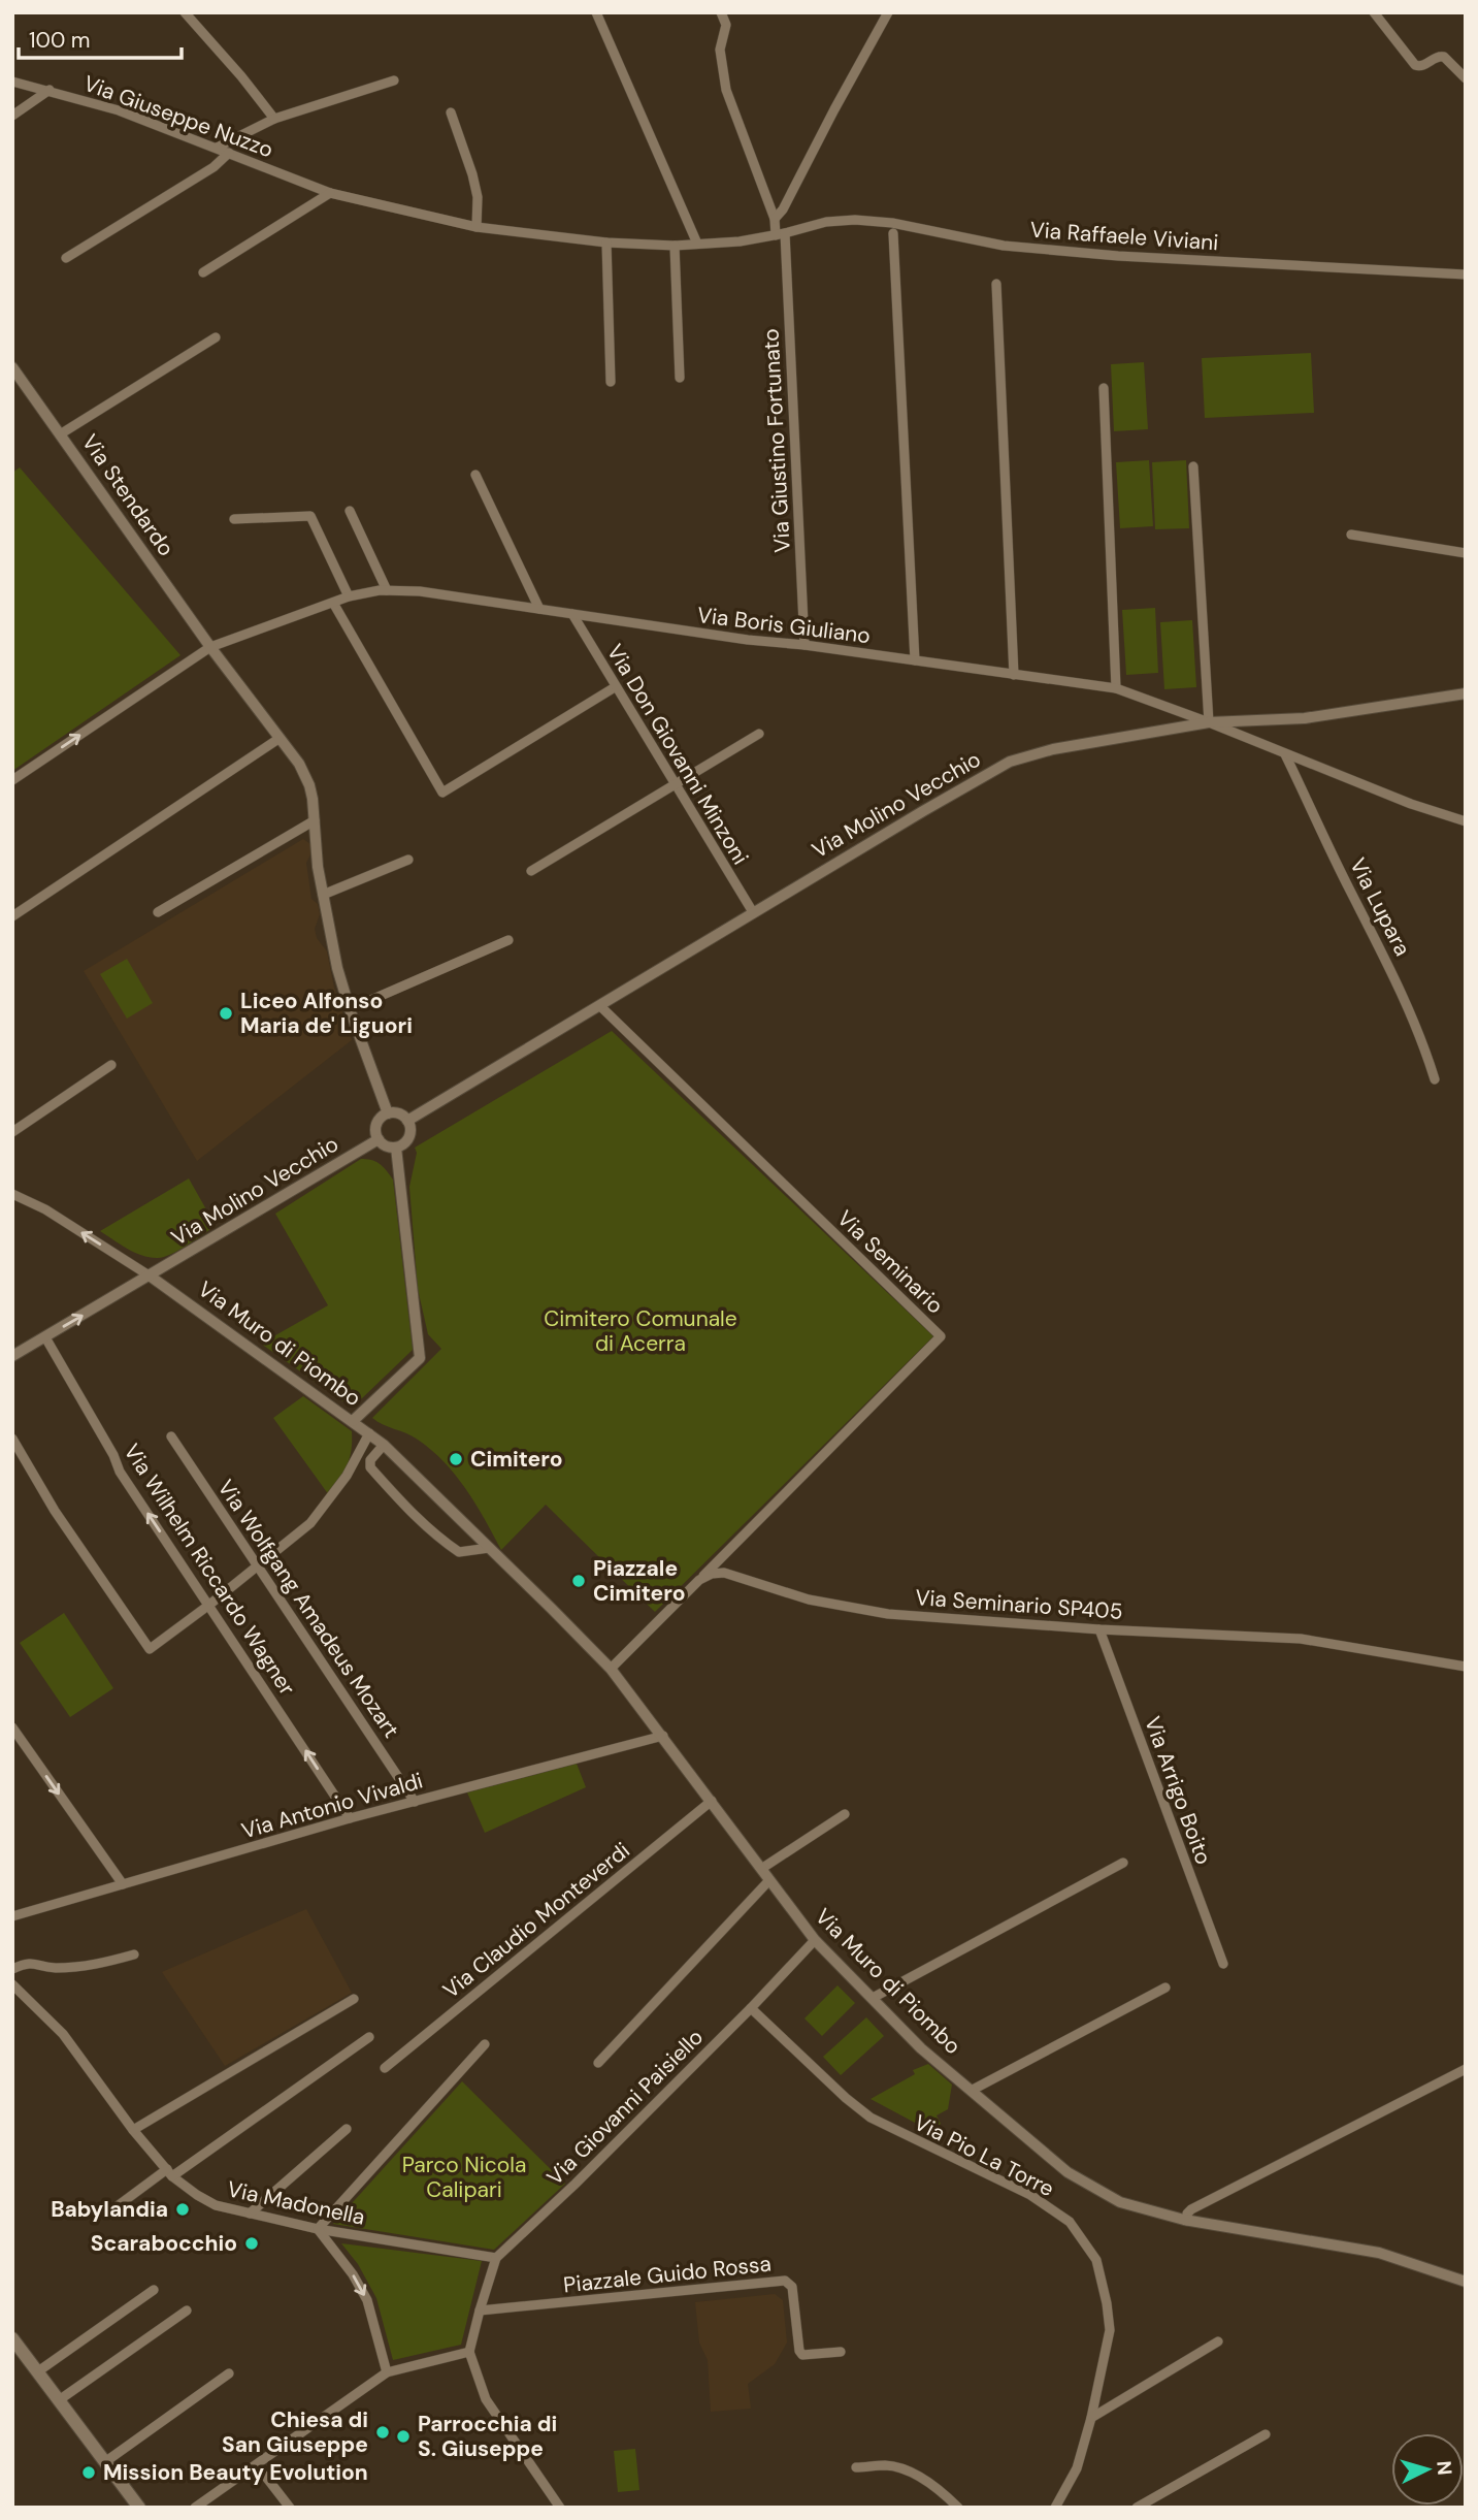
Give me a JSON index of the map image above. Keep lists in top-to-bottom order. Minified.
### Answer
{"streets":{"street":["Via Giuseppe Nuzzo","Via Raffaele Viviani","Via Giustino Fortunato","Via Stendardo","Via Boris Giuliano","Via Don Giovanni Minzoni","Via Molino Vecchio","Via Lupara","Via Seminario","Via Muro di Piombo","Via Wilhelm Riccardo Wagner","Via Seminario SP405","Via Wolfgang Amadeus Mozart","Via Arrigo Boito","Via Antonio Vivaldi","Via Claudio Monteverdi","Via Giovanni Paisiello","Via Pio La Torre","Via Madonella","Piazzale Guido Rossa"]},"crossings":[["Via Giuseppe Nuzzo","Via Raffaele Viviani"],["Via Giuseppe Nuzzo","Via Giustino Fortunato"],["Via Raffaele Viviani","Via Giustino Fortunato"],["Via Giustino Fortunato","Via Boris Giuliano"],["Via Stendardo","Via Boris Giuliano"],["Via Stendardo","Via Molino Vecchio"],["Via Boris Giuliano","Via Don Giovanni Minzoni"],["Via Boris Giuliano","Via Molino Vecchio"],["Via Boris Giuliano","Via Lupara"],["Via Don Giovanni Minzoni","Via Molino Vecchio"],["Via Molino Vecchio","Via Seminario"],["Via Molino Vecchio","Via Muro di Piombo"],["Via Molino Vecchio","Via Wilhelm Riccardo Wagner"],["Via Seminario","Via Seminario SP405"],["Via Muro di Piombo","Via Antonio Vivaldi"],["Via Muro di Piombo","Via Claudio Monteverdi"],["Via Muro di Piombo","Via Giovanni Paisiello"],["Via Wilhelm Riccardo Wagner","Via Antonio Vivaldi"],["Via Seminario SP405","Via Arrigo Boito"],["Via Wolfgang Amadeus Mozart","Via Antonio Vivaldi"],["Via Giovanni Paisiello","Via Pio La Torre"],["Via Giovanni Paisiello","Via Madonella"],["Via Giovanni Paisiello","Piazzale Guido Rossa"]],"one_way":["Via Wilhelm Riccardo Wagner"],"parks":["Cimitero Comunale di Acerra","Parco Nicola Calipari"],"places":["Liceo Alfonso Maria de' Liguori","Cimitero","Piazzale Cimitero","Babylandia","Scarabocchio","Chiesa di San Giuseppe","Parrocchia di S. Giuseppe","Mission Beauty Evolution"],"scale_bar":"100 m","north":"right"}
